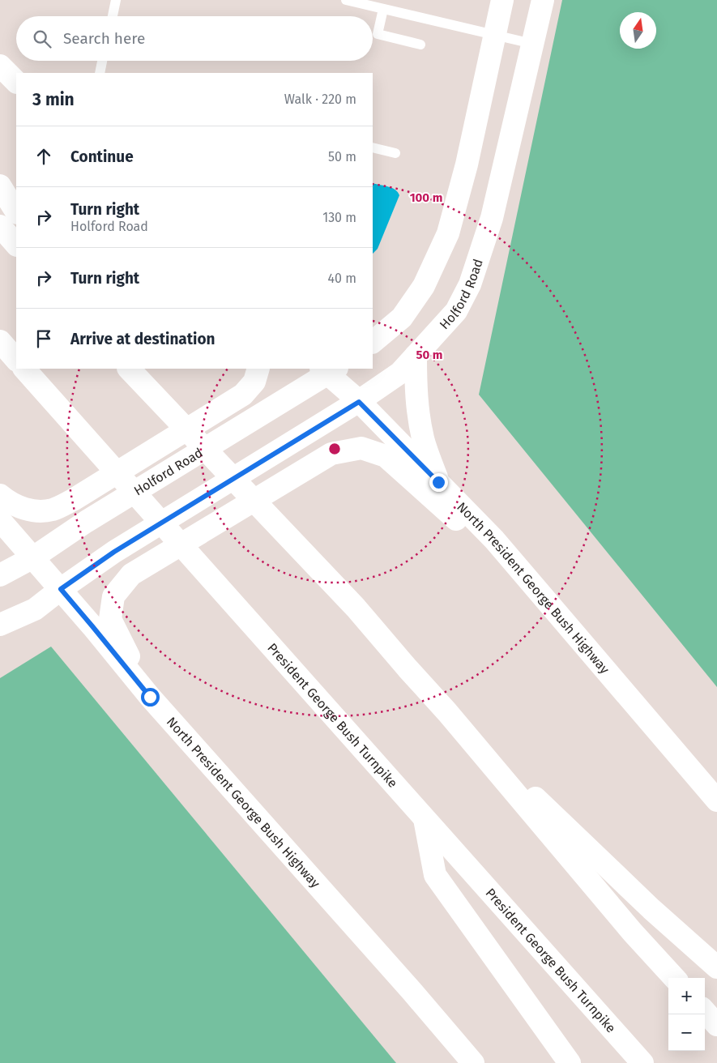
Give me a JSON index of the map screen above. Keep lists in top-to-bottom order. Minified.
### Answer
{"streets":{"main road":["Holford Road","North President George Bush Highway","President George Bush Turnpike"]},"crossings":[["Holford Road","North President George Bush Highway"]],"north":"top","page":{"search":"Search here","heading":["3 min","Walk · 220 m"],"list":[["Continue","50 m"],["Turn right","Holford Road","130 m"],["Turn right","40 m"],"Arrive at destination"],"map_buttons":["+","−"]},"rings":["100 m","50 m"]}
